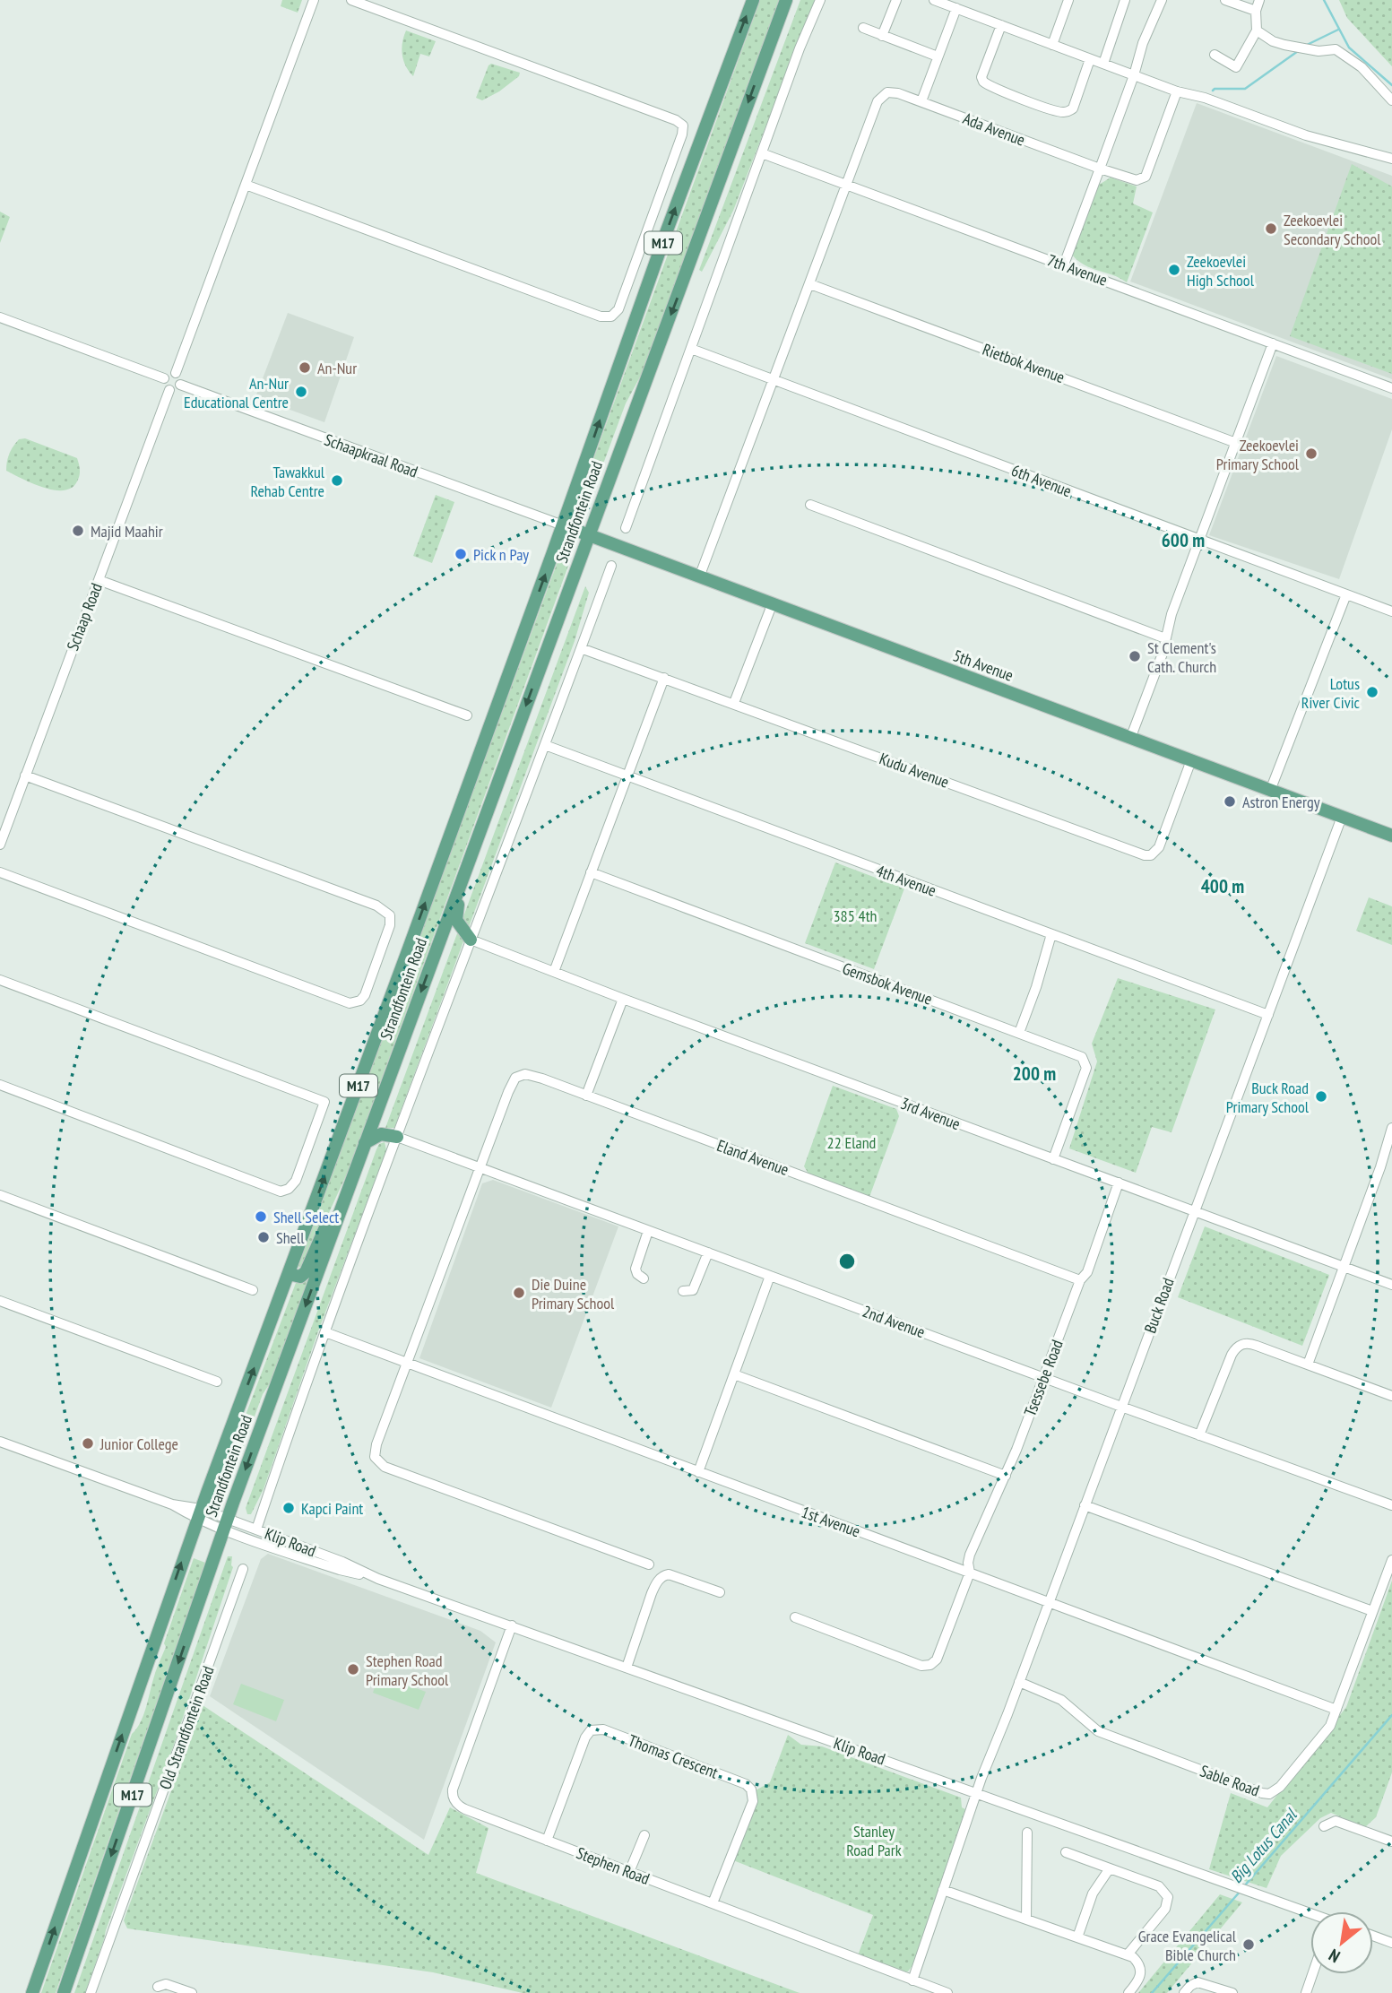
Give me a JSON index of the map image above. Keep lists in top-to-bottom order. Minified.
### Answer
{"streets":{"main road":["M17","Strandfontein Road","5th Avenue"],"street":["Ada Avenue","7th Avenue","Rietbok Avenue","Schaapkraal Road","6th Avenue","Schaap Road","Kudu Avenue","4th Avenue","Gemsbok Avenue","3rd Avenue","Eland Avenue","Buck Road","2nd Avenue","Tsessebe Road","1st Avenue","Klip Road","Old Strandfontein Road","Thomas Crescent","Sable Road","Stephen Road"]},"crossings":[["Ada Avenue","7th Avenue"],["Ada Avenue","Rietbok Avenue"],["Ada Avenue","6th Avenue"],["Ada Avenue","5th Avenue"],["Schaapkraal Road","Strandfontein Road"],["Schaapkraal Road","Schaap Road"],["Schaapkraal Road","5th Avenue"],["Strandfontein Road","5th Avenue"],["Strandfontein Road","Klip Road"],["5th Avenue","Kudu Avenue"],["5th Avenue","Buck Road"],["4th Avenue","Buck Road"],["Gemsbok Avenue","3rd Avenue"],["3rd Avenue","Buck Road"],["3rd Avenue","Tsessebe Road"],["Eland Avenue","2nd Avenue"],["Eland Avenue","Tsessebe Road"],["Buck Road","2nd Avenue"],["Buck Road","1st Avenue"],["Buck Road","Klip Road"],["Buck Road","Sable Road"],["Buck Road","Stephen Road"],["2nd Avenue","Tsessebe Road"],["Tsessebe Road","1st Avenue"],["1st Avenue","Sable Road"],["Klip Road","Stephen Road"],["Thomas Crescent","Stephen Road"]],"water":["Big Lotus Canal"],"parks":["385 4th","22 Eland","Stanley Road Park"],"places":["Zeekoevlei Secondary School","Zeekoevlei High School","An-Nur","An-Nur Educational Centre","Zeekoevlei Primary School","Tawakkul Rehab Centre","Majid Maahir","Pick n Pay","St Clement's Cath. Church","Lotus River Civic","Astron Energy","Buck Road Primary School","Shell Select","Shell","Die Duine Primary School","Junior College","Kapci Paint","Stephen Road Primary School","Grace Evangelical Bible Church"],"north":"bottom left","rings":["600 m","400 m","200 m"]}
